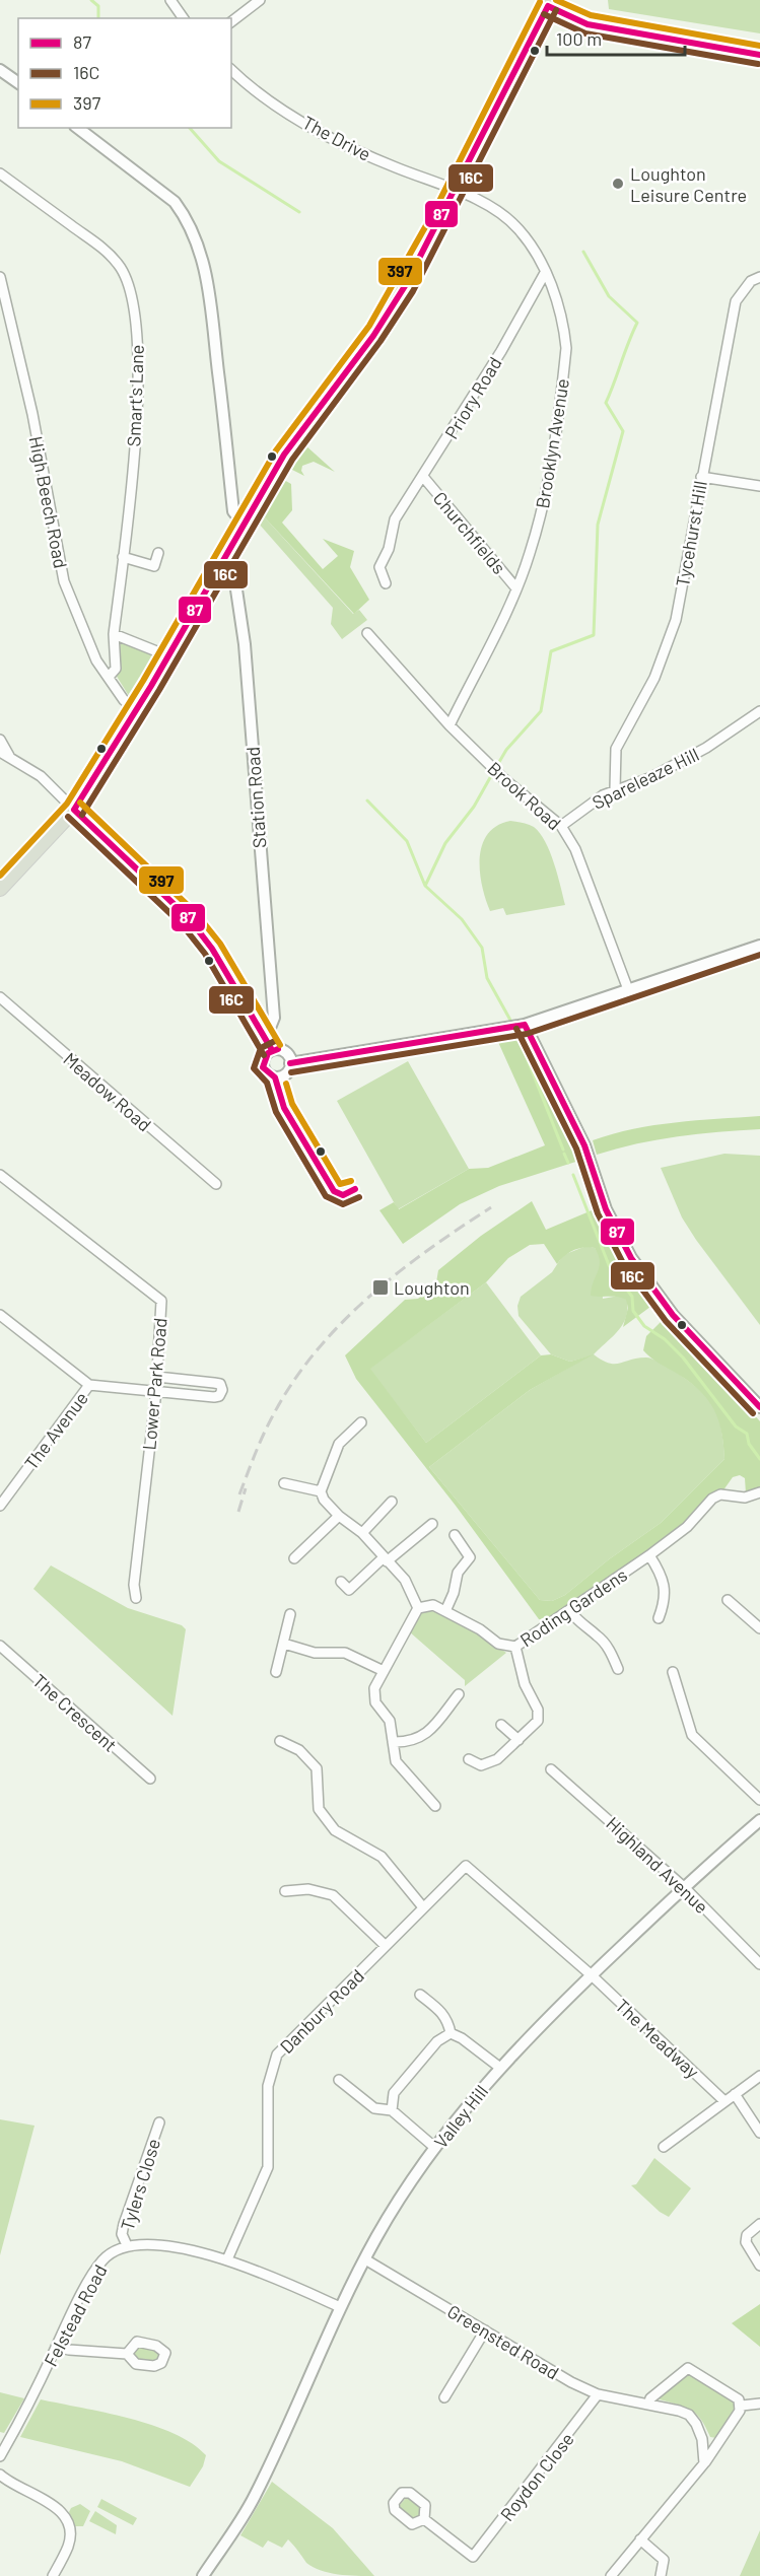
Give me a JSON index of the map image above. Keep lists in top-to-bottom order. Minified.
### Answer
{"streets":{"street":["The Drive","Smart's Lane","Priory Road","Brooklyn Avenue","High Beech Road","Churchfields","Tycehurst Hill","Spareleaze Hill","Brook Road","Station Road","Meadow Road","Lower Park Road","The Avenue","Roding Gardens","The Crescent","Highland Avenue","Danbury Road","The Meadway","Valley Hill","Tylers Close","Felstead Road","Greensted Road","Roydon Close"]},"crossings":[["The Drive","Brooklyn Avenue"],["Smart's Lane","High Beech Road"],["Priory Road","Brooklyn Avenue"],["Priory Road","Churchfields"],["Brooklyn Avenue","Churchfields"],["Brooklyn Avenue","Brook Road"],["Tycehurst Hill","Spareleaze Hill"],["Spareleaze Hill","Brook Road"],["Highland Avenue","Valley Hill"],["Danbury Road","The Meadway"],["The Meadway","Valley Hill"],["Valley Hill","Greensted Road"],["Tylers Close","Felstead Road"],["Greensted Road","Roydon Close"]],"places":{"other":["Loughton Leisure Centre"],"transit":["Loughton"]},"lines":["transit line 397","transit line 87","transit line 16C"],"legend":["87","16C","397"],"scale_bar":"100 m"}
